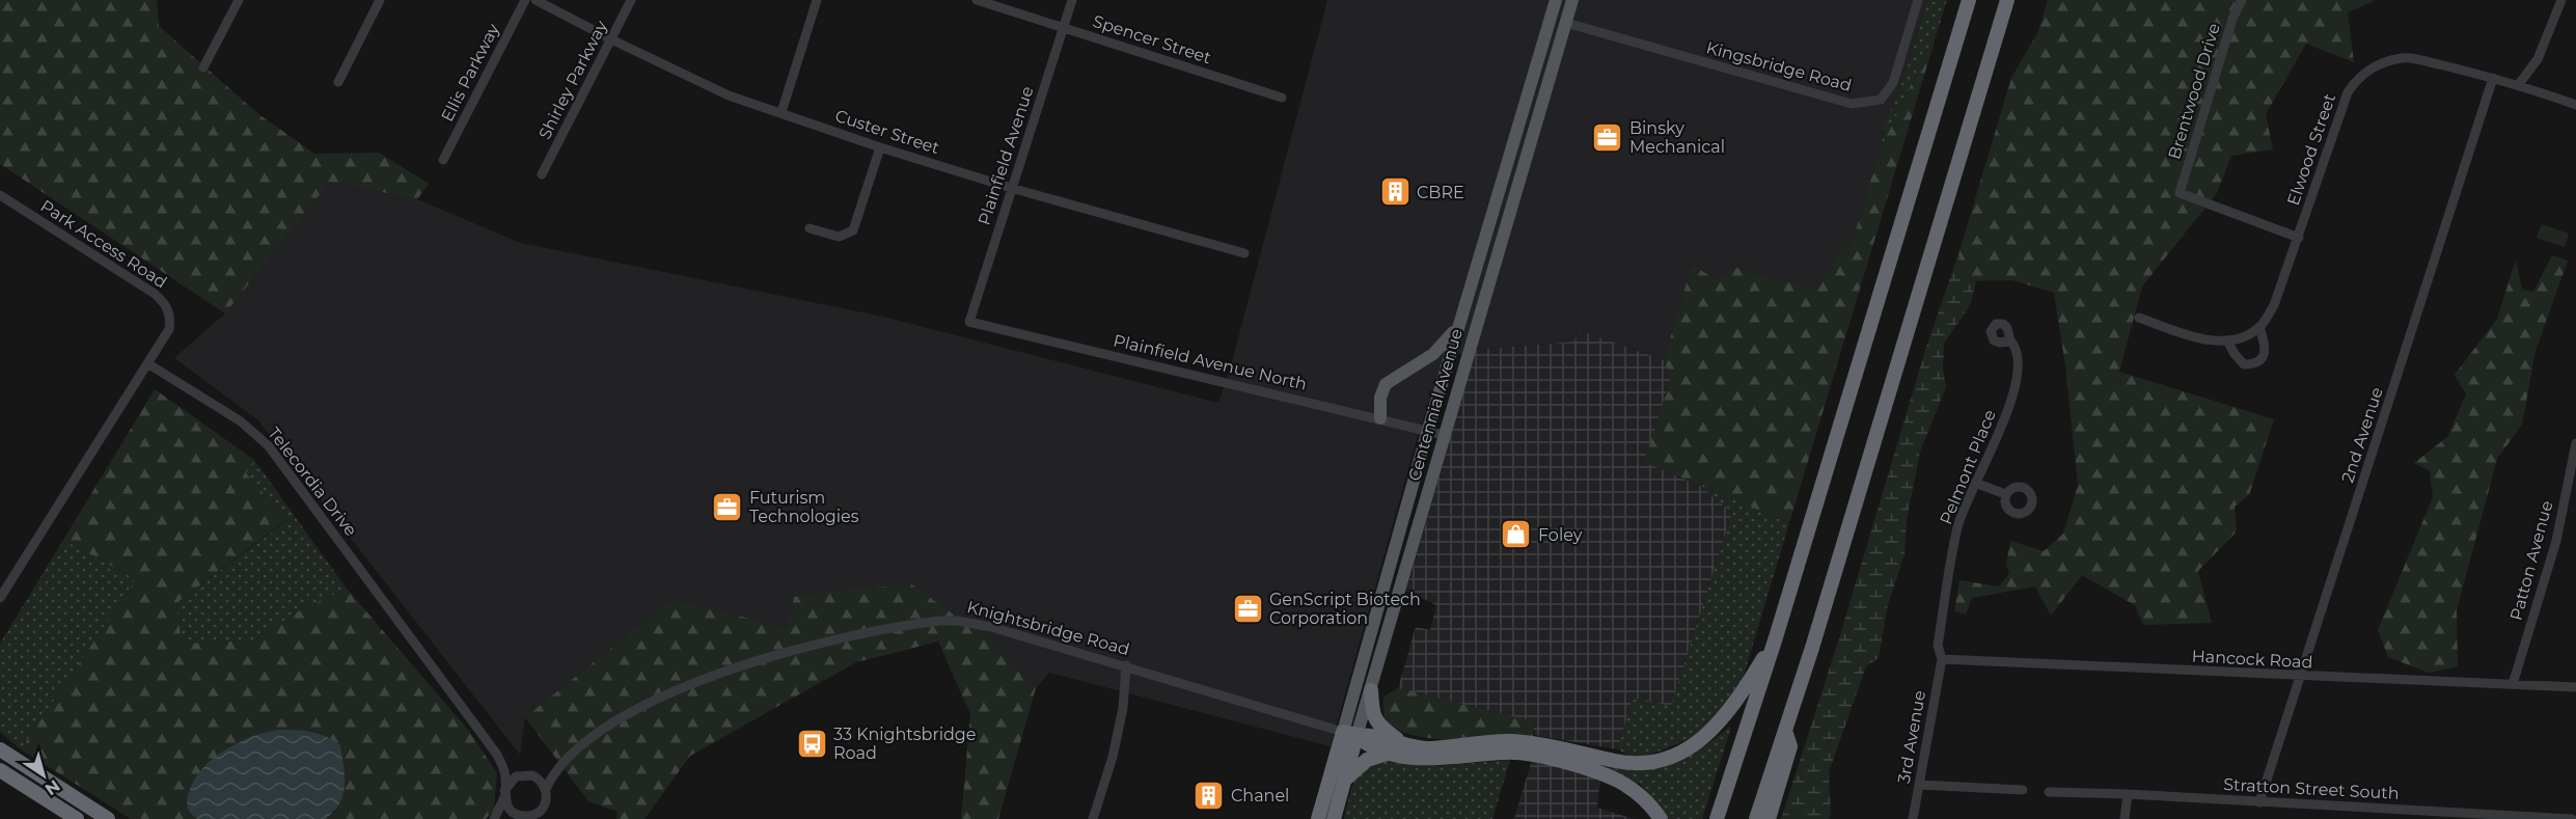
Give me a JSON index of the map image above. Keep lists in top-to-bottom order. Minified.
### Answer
{"streets":{"highway":["Centennial Avenue"],"street":["Spencer Street","Kingsbridge Road","Ellis Parkway","Shirley Parkway","Brentwood Drive","Custer Street","Elwood Street","Plainfield Avenue","Park Access Road","Plainfield Avenue North","2nd Avenue","Pelmont Place","Telecordia Drive","Patton Avenue","Knightsbridge Road","Hancock Road","3rd Avenue","Stratton Street South"]},"crossings":[["Spencer Street","Plainfield Avenue"],["Kingsbridge Road","Centennial Avenue"],["Shirley Parkway","Custer Street"],["Brentwood Drive","Elwood Street"],["Custer Street","Plainfield Avenue"],["Elwood Street","2nd Avenue"],["Plainfield Avenue","Plainfield Avenue North"],["Park Access Road","Telecordia Drive"],["Plainfield Avenue North","Centennial Avenue"],["Centennial Avenue","Knightsbridge Road"],["2nd Avenue","Hancock Road"],["2nd Avenue","Stratton Street South"],["Pelmont Place","Hancock Road"],["Pelmont Place","3rd Avenue"],["Telecordia Drive","Knightsbridge Road"],["Patton Avenue","Hancock Road"],["Hancock Road","3rd Avenue"]],"places":{"office":["Binsky Mechanical","Futurism Technologies","GenScript Biotech Corporation"],"building":["CBRE","Chanel"],"shop":["Foley"],"bus stop":["33 Knightsbridge Road"]},"north":"bottom right"}
